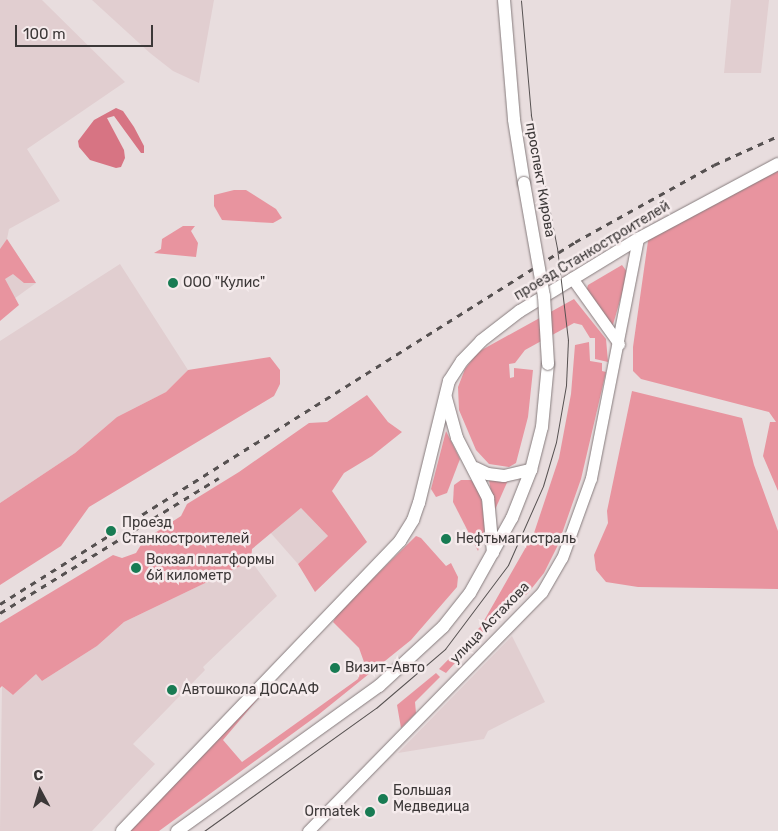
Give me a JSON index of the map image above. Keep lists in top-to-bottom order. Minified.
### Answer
{"streets":{"main road":["проспект Кирова","проезд Станкостроителей"],"street":["улица Астахова"]},"crossings":[["проезд Станкостроителей","улица Астахова"]],"places":["ООО \"Кулис\"","Проезд Станкостроителей","Нефтьмагистраль","Вокзал платформы 6й километр","Визит-Авто","Автошкола ДОСААФ","Большая Медведица","Ormatek"],"scale_bar":"100 m","north":"top"}
